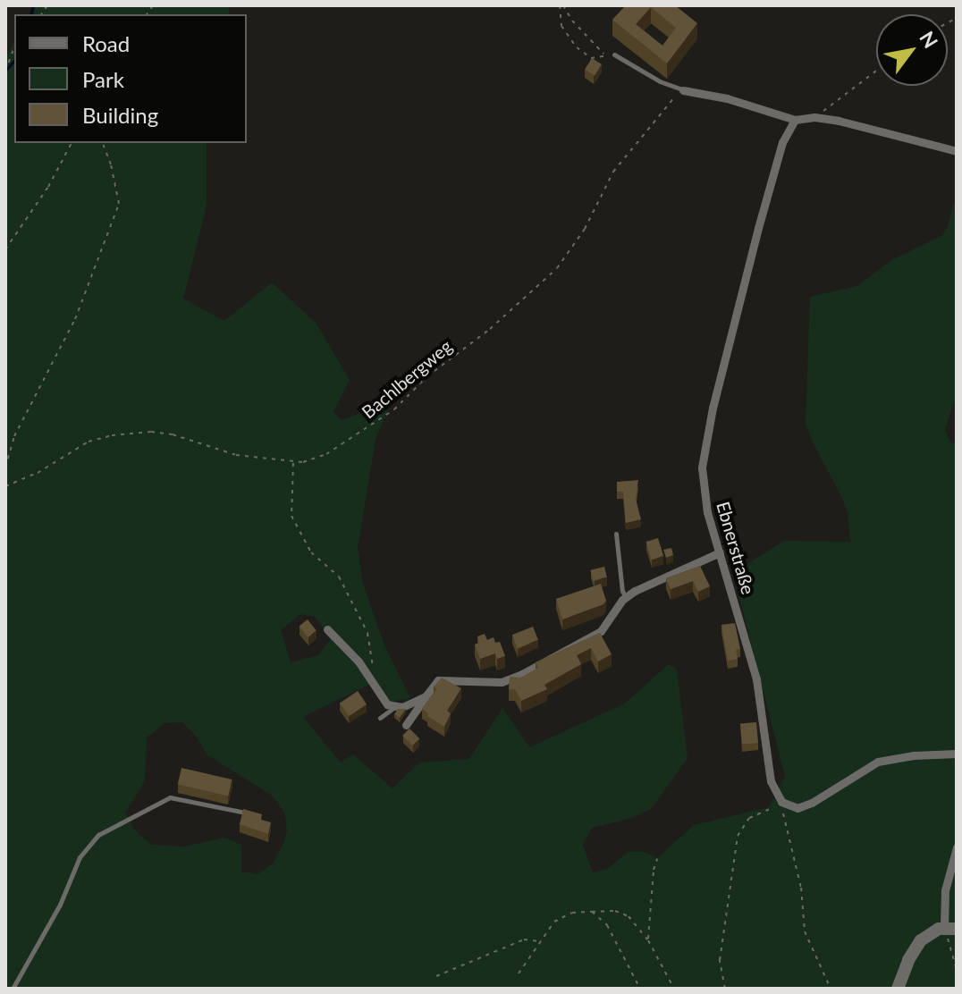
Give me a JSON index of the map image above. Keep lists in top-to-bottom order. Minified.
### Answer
{"streets":{"street":["Ebnerstraße"],"path":["Bachlbergweg"]},"legend":["Road","Park","Building"],"north":"top right"}
